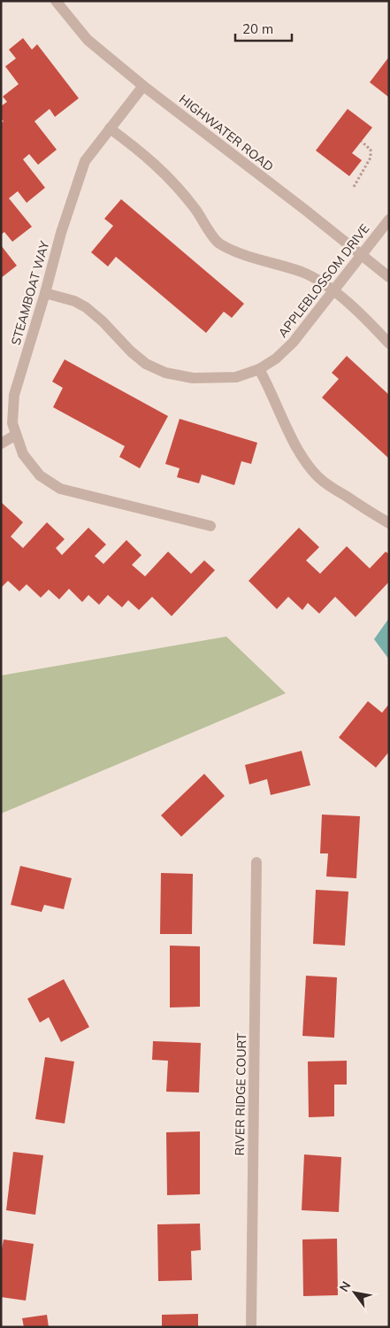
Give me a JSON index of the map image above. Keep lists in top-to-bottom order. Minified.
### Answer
{"streets":{"street":["HIGHWATER ROAD","APPLEBLOSSOM DRIVE","STEAMBOAT WAY","RIVER RIDGE COURT"]},"crossings":[["HIGHWATER ROAD","APPLEBLOSSOM DRIVE"],["HIGHWATER ROAD","STEAMBOAT WAY"],["APPLEBLOSSOM DRIVE","STEAMBOAT WAY"]],"scale_bar":"20 m","north":"top left"}
